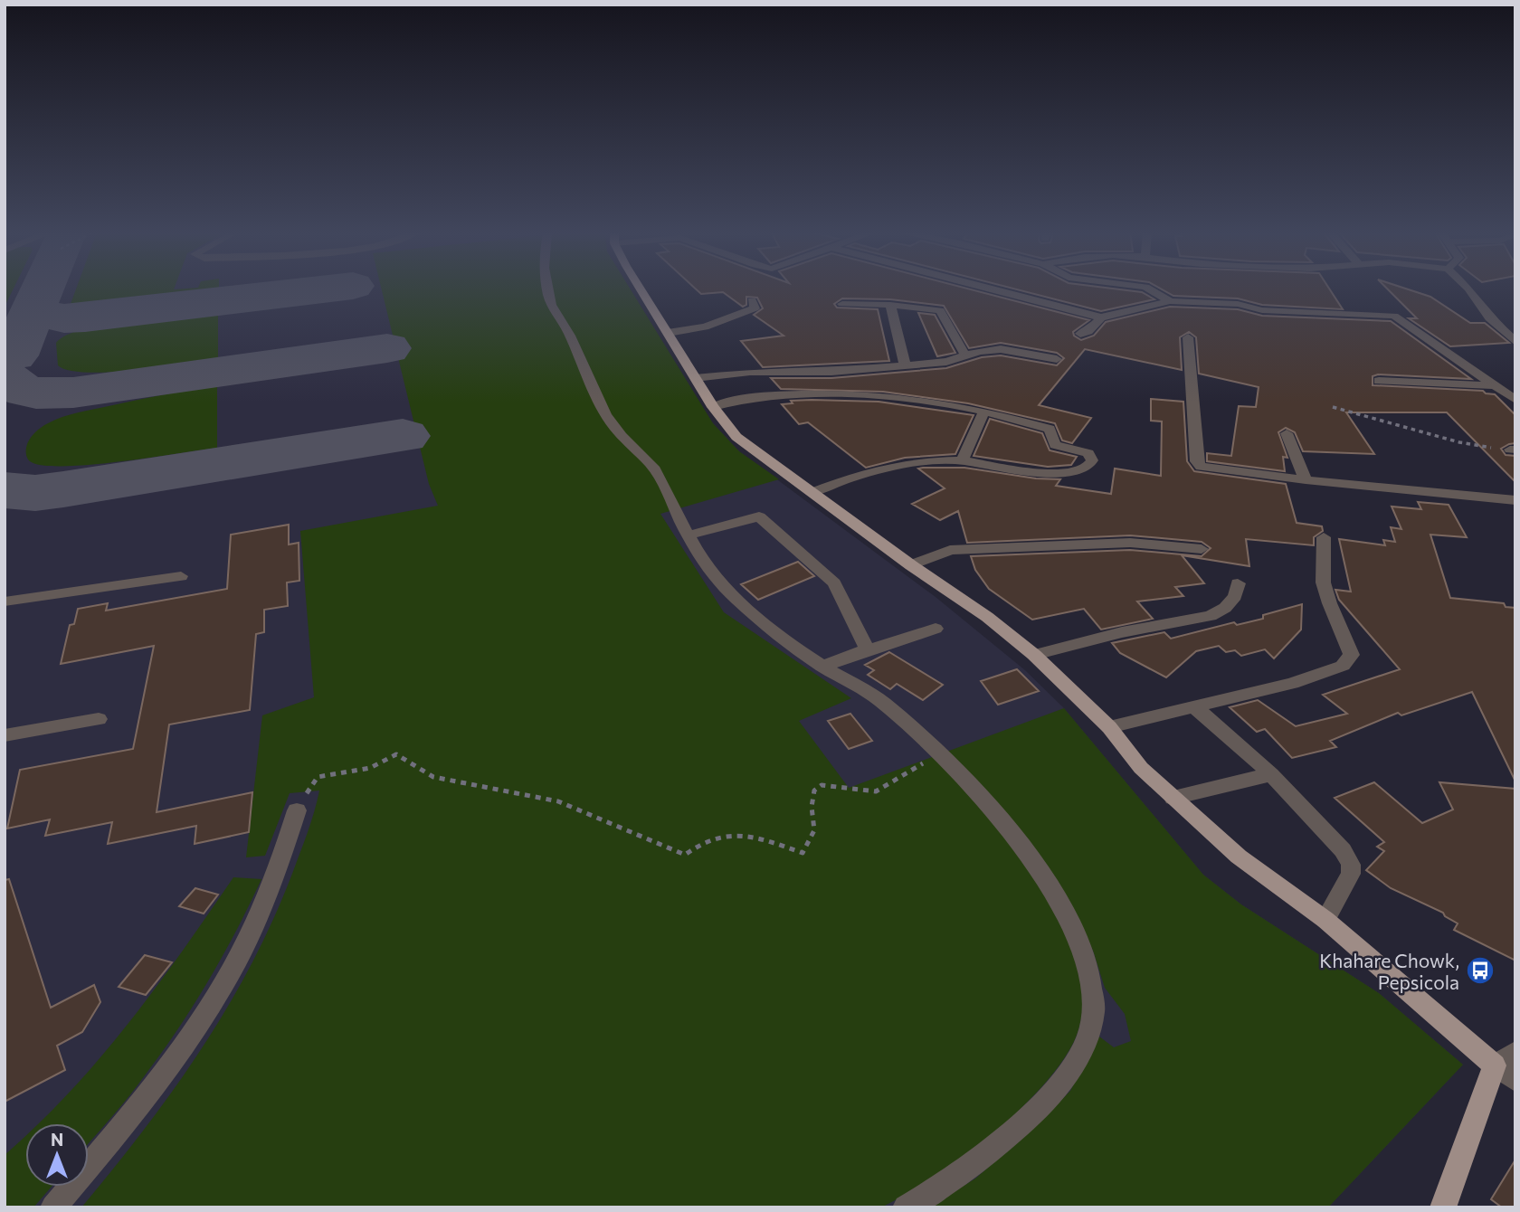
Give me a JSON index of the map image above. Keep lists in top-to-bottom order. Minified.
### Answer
{"places":{"bus stop":["Khahare Chowk, Pepsicola"]},"north":"top"}
